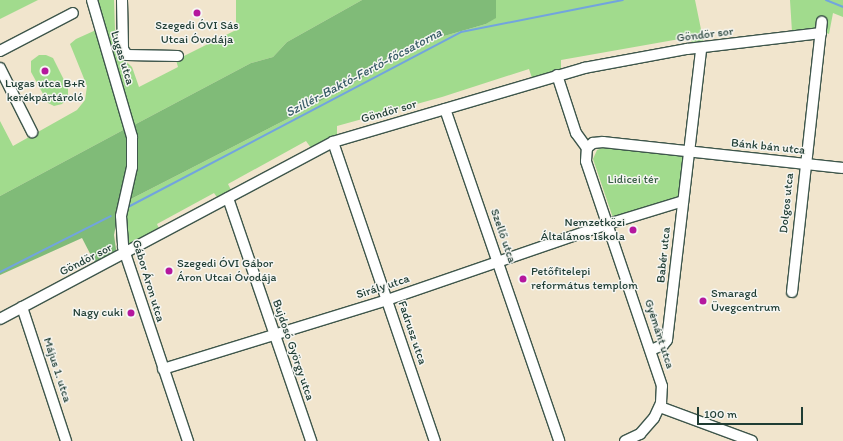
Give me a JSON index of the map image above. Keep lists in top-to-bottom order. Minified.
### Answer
{"streets":{"street":["Göndör sor","Lugas utca","Bánk bán utca","Dolgos utca","Szellő utca","Babér utca","Gábor Áron utca","Sirály utca","Fadrusz utca","Gyémánt utca","Bujdosó György utca","Május 1. utca"]},"crossings":[["Göndör sor","Dolgos utca"],["Göndör sor","Szellő utca"],["Göndör sor","Gábor Áron utca"],["Göndör sor","Fadrusz utca"],["Göndör sor","Bujdosó György utca"],["Göndör sor","Május 1. utca"],["Lugas utca","Gábor Áron utca"],["Bánk bán utca","Dolgos utca"],["Szellő utca","Sirály utca"],["Babér utca","Gyémánt utca"],["Gábor Áron utca","Sirály utca"],["Sirály utca","Fadrusz utca"],["Sirály utca","Gyémánt utca"],["Sirály utca","Bujdosó György utca"]],"water":["Szillér-Baktó-Fertő-főcsatorna"],"parks":["Lidicei tér"],"places":["Szegedi ÓVI Sás Utcai Óvodája","Lugas utca B+R kerékpártároló","Nemzetközi Általános Iskola","Szegedi ÓVI Gábor Áron Utcai Óvodája","Petőfitelepi református templom","Smaragd Üvegcentrum","Nagy cuki"],"scale_bar":"100 m"}
